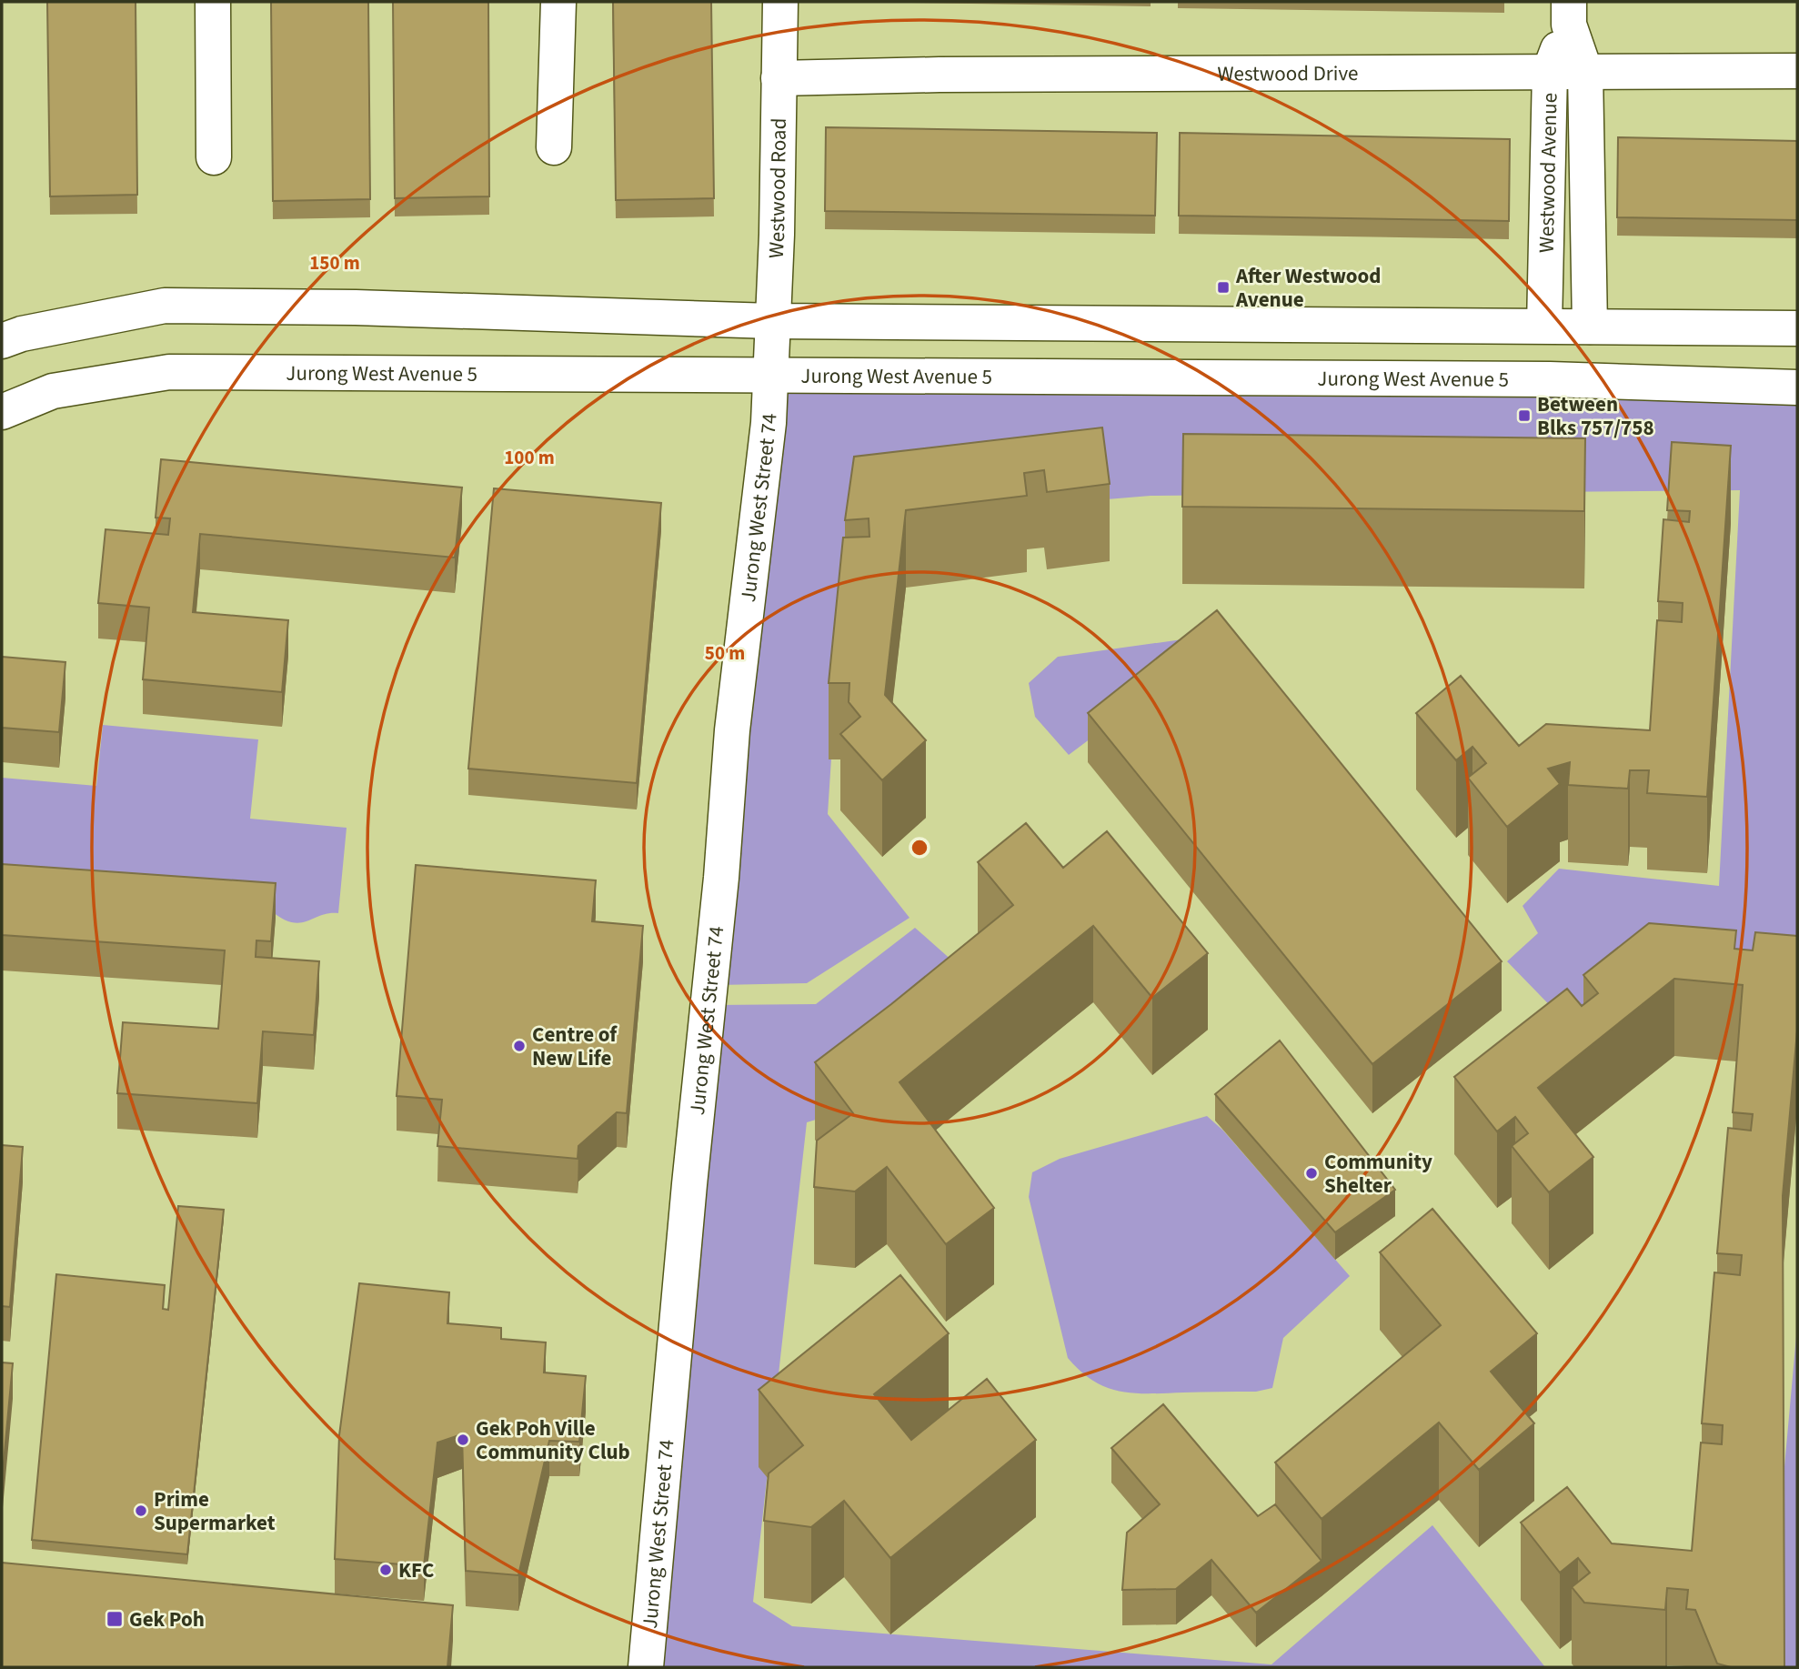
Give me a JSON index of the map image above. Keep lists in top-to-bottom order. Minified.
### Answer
{"streets":{"street":["Westwood Drive","Westwood Avenue","Westwood Road","Jurong West Avenue 5","Jurong West Street 74"]},"crossings":[["Westwood Drive","Westwood Avenue"],["Westwood Drive","Westwood Road"],["Westwood Road","Jurong West Avenue 5"],["Westwood Road","Jurong West Street 74"],["Jurong West Avenue 5","Jurong West Street 74"]],"places":{"transit":["After Westwood Avenue","Between Blks 757/758","Gek Poh"],"other":["Centre of New Life","Community Shelter","Gek Poh Ville Community Club","Prime Supermarket","KFC"]},"rings":["150 m","100 m","50 m"]}
